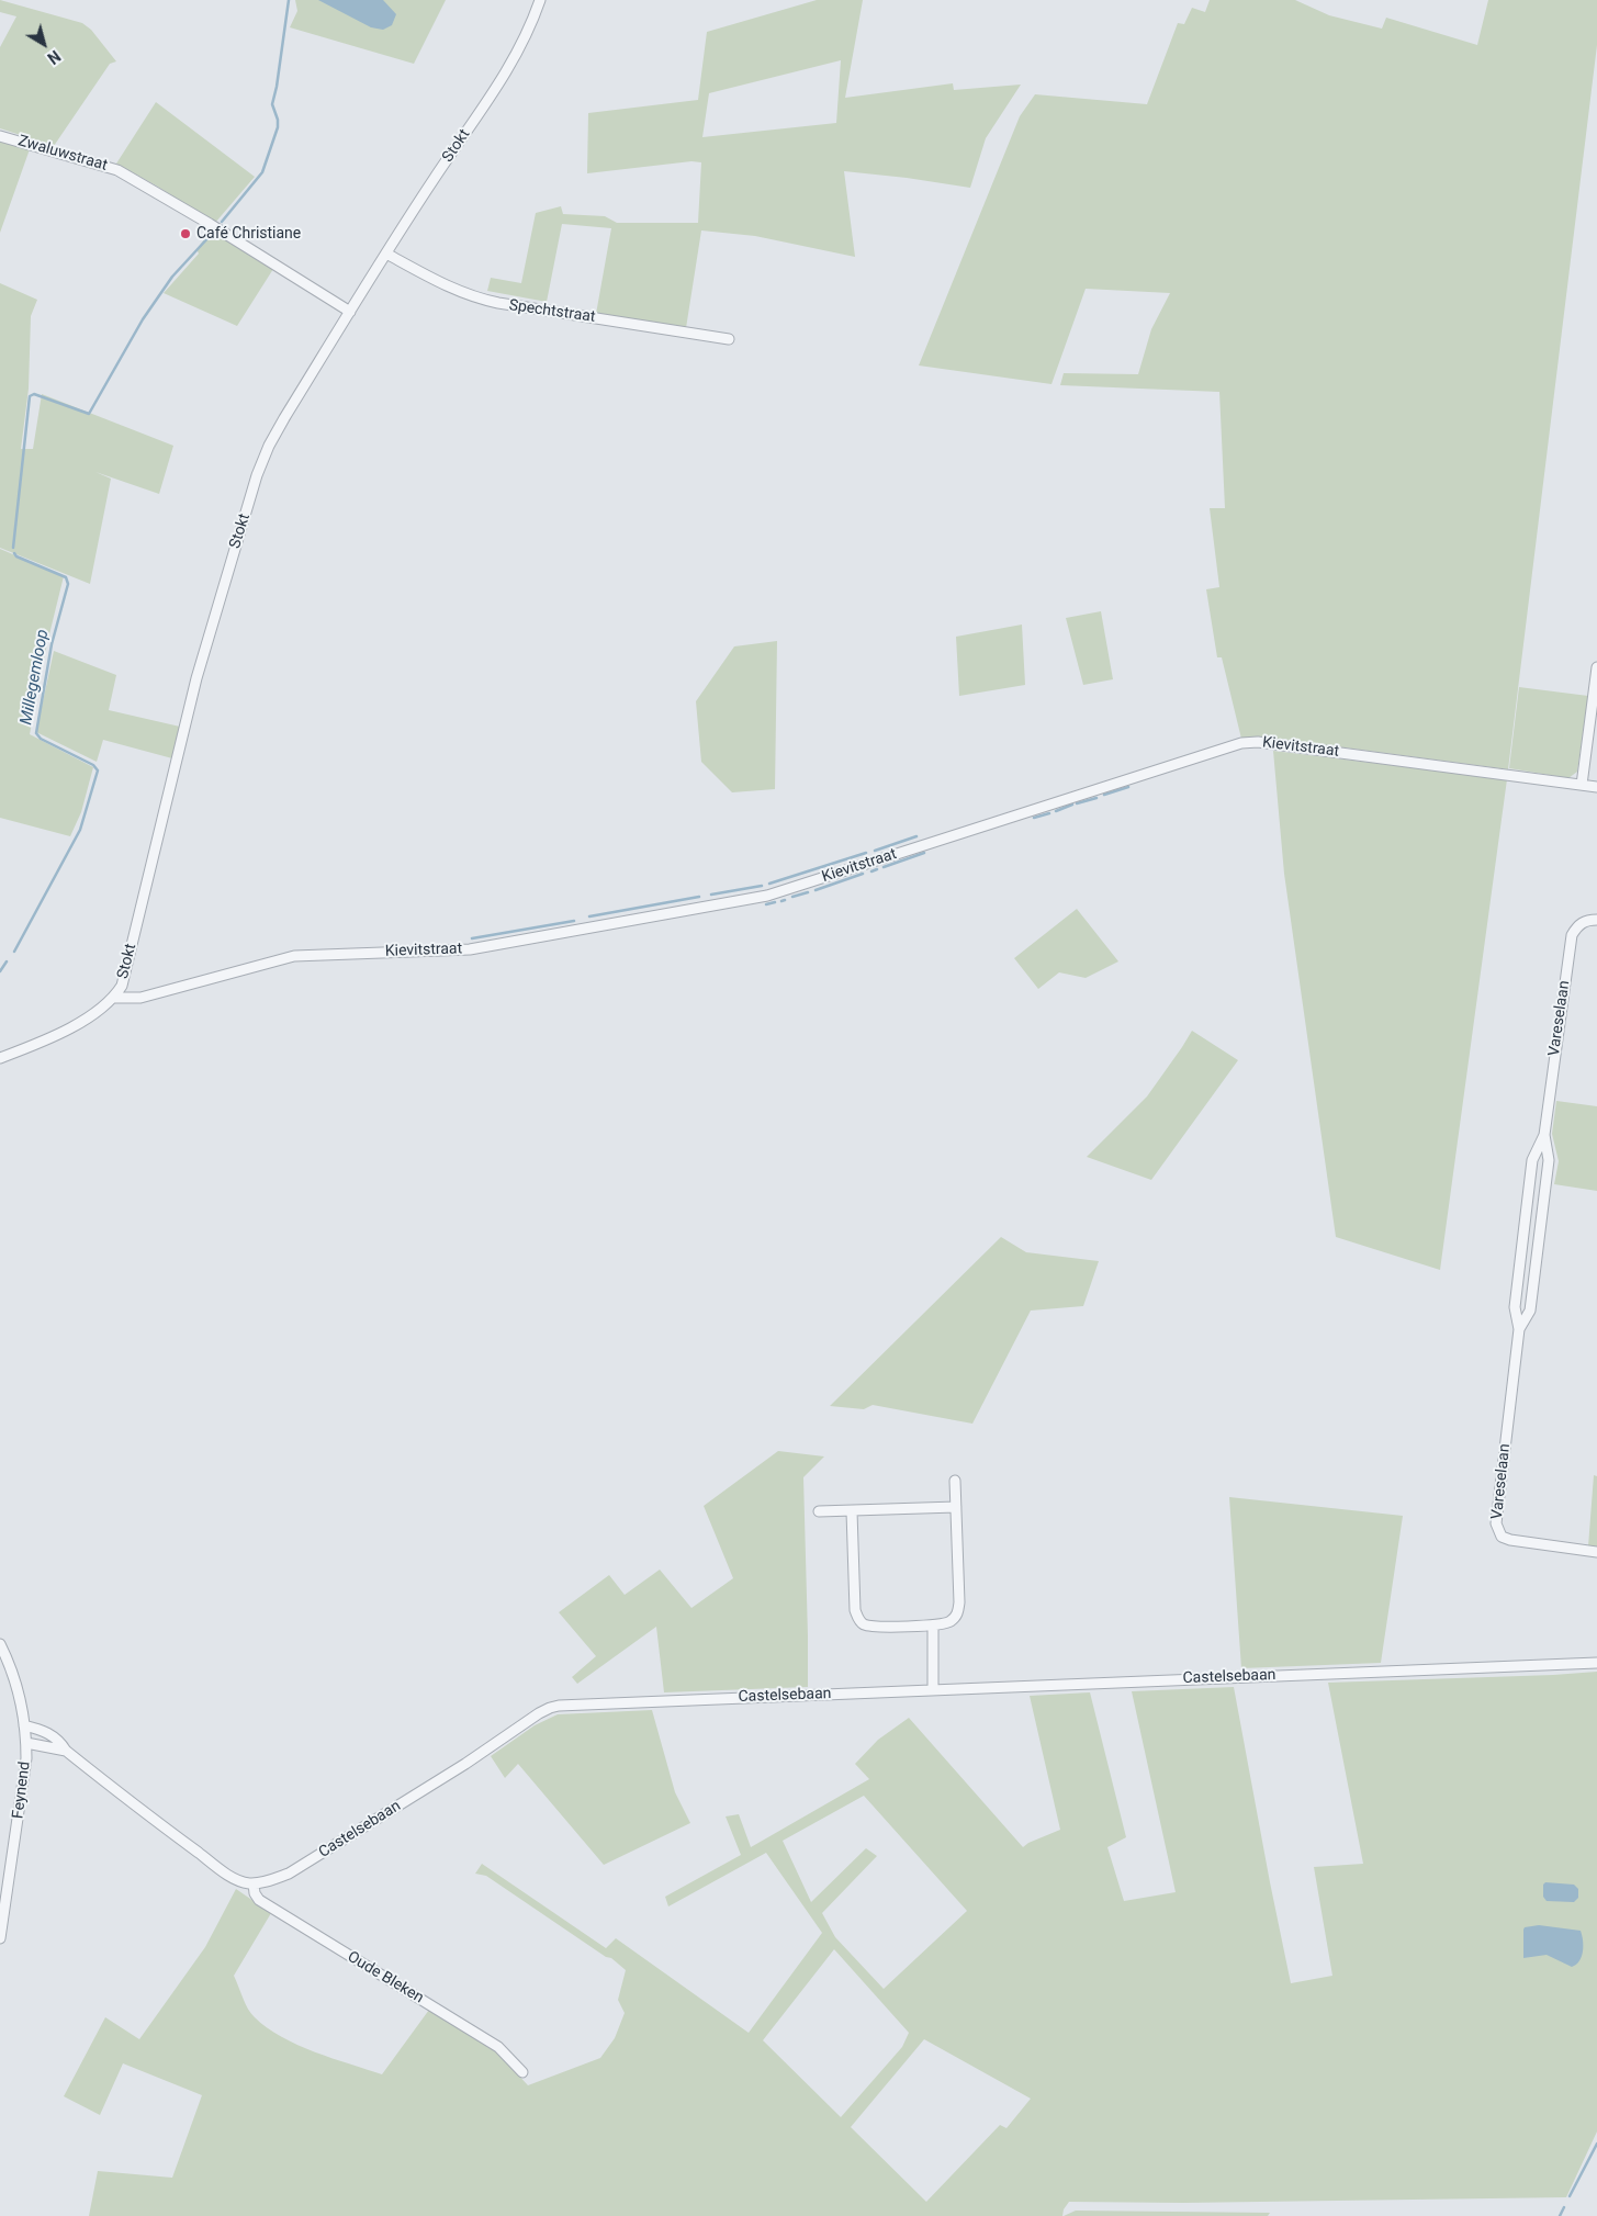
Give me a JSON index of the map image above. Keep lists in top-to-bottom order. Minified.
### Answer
{"streets":{"street":["Stokt","Zwaluwstraat","Spechtstraat","Kievitstraat","Vareselaan","Castelsebaan","Feynend","Oude Bleken"]},"crossings":[["Stokt","Zwaluwstraat"],["Stokt","Spechtstraat"],["Stokt","Kievitstraat"],["Castelsebaan","Oude Bleken"]],"water":["Millegemloop"],"places":["Café Christiane"],"north":"bottom right"}
